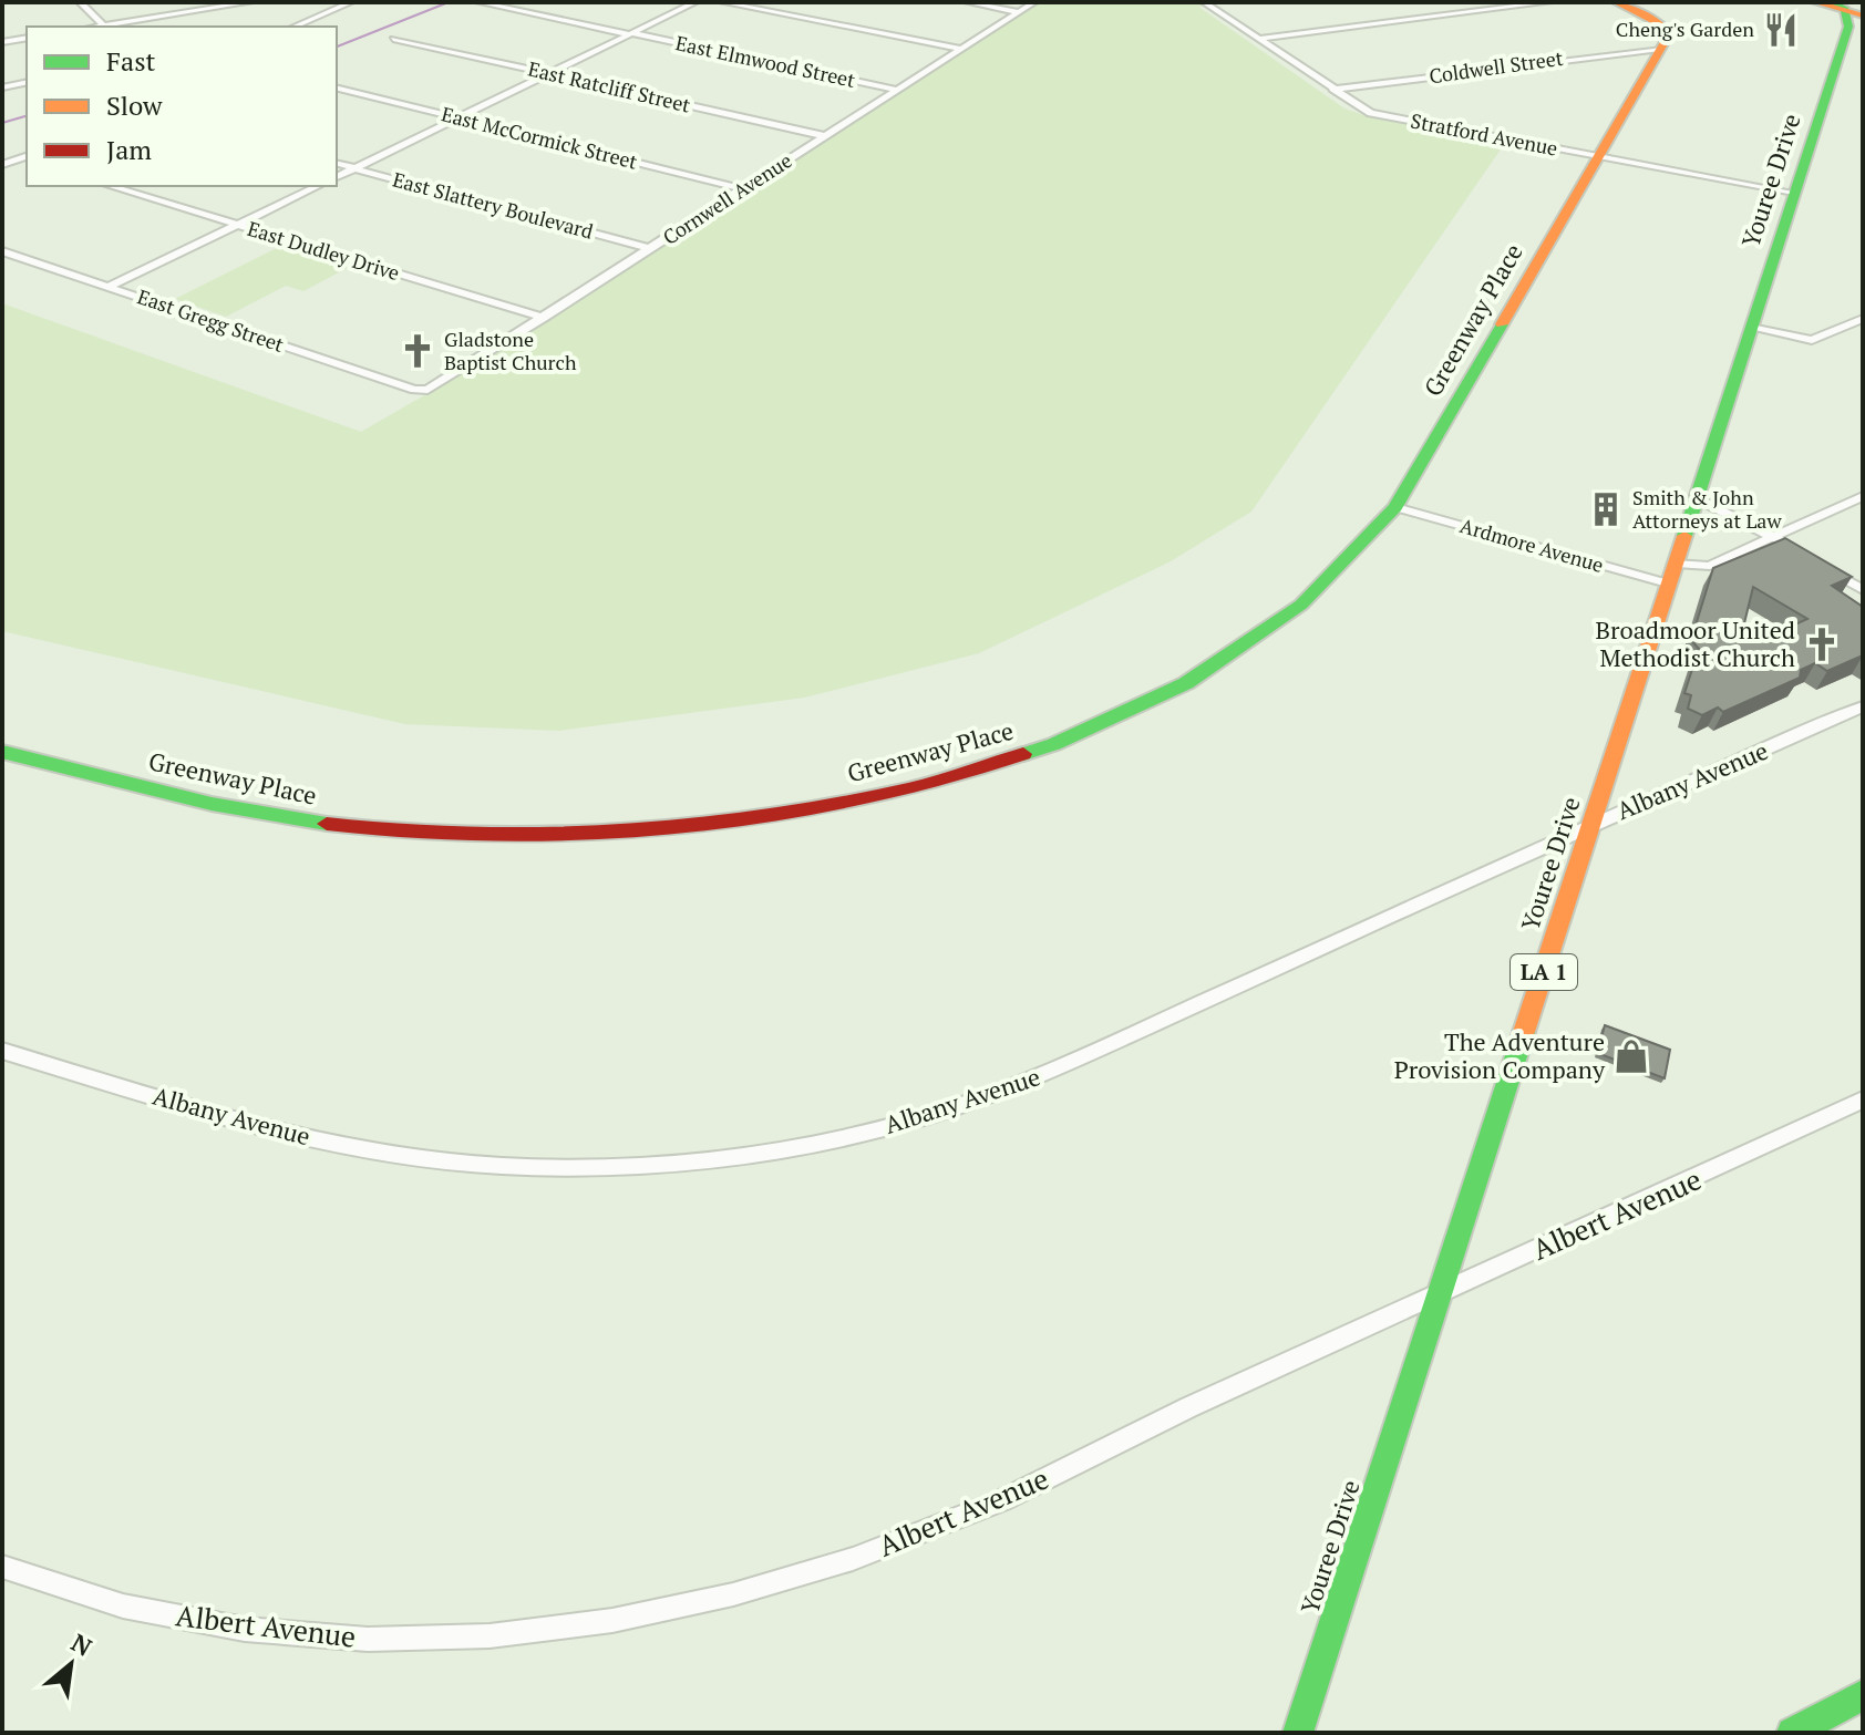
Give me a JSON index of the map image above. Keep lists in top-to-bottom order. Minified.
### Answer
{"streets":{"street":["East Elmwood Street","Coldwell Street","East Ratcliff Street","Stratford Avenue","East McCormick Street","Youree Drive","Cornwell Avenue","East Slattery Boulevard","East Dudley Drive","Greenway Place","East Gregg Street","Ardmore Avenue","Albany Avenue","LA 1","Albert Avenue"]},"crossings":[["East Elmwood Street","Cornwell Avenue"],["Coldwell Street","Stratford Avenue"],["Coldwell Street","Greenway Place"],["East Ratcliff Street","Cornwell Avenue"],["Stratford Avenue","Youree Drive"],["Stratford Avenue","Greenway Place"],["East McCormick Street","Cornwell Avenue"],["Youree Drive","Ardmore Avenue"],["Youree Drive","Albany Avenue"],["Youree Drive","Albert Avenue"],["Cornwell Avenue","East Slattery Boulevard"],["Cornwell Avenue","East Dudley Drive"],["Cornwell Avenue","East Gregg Street"],["Greenway Place","Ardmore Avenue"]],"places":{"restaurant":["Cheng's Garden"],"church":["Gladstone Baptist Church","Broadmoor United Methodist Church"],"building":["Smith & John Attorneys at Law"],"shop":["The Adventure Provision Company"]},"legend":["Fast","Slow","Jam"],"north":"top right"}
